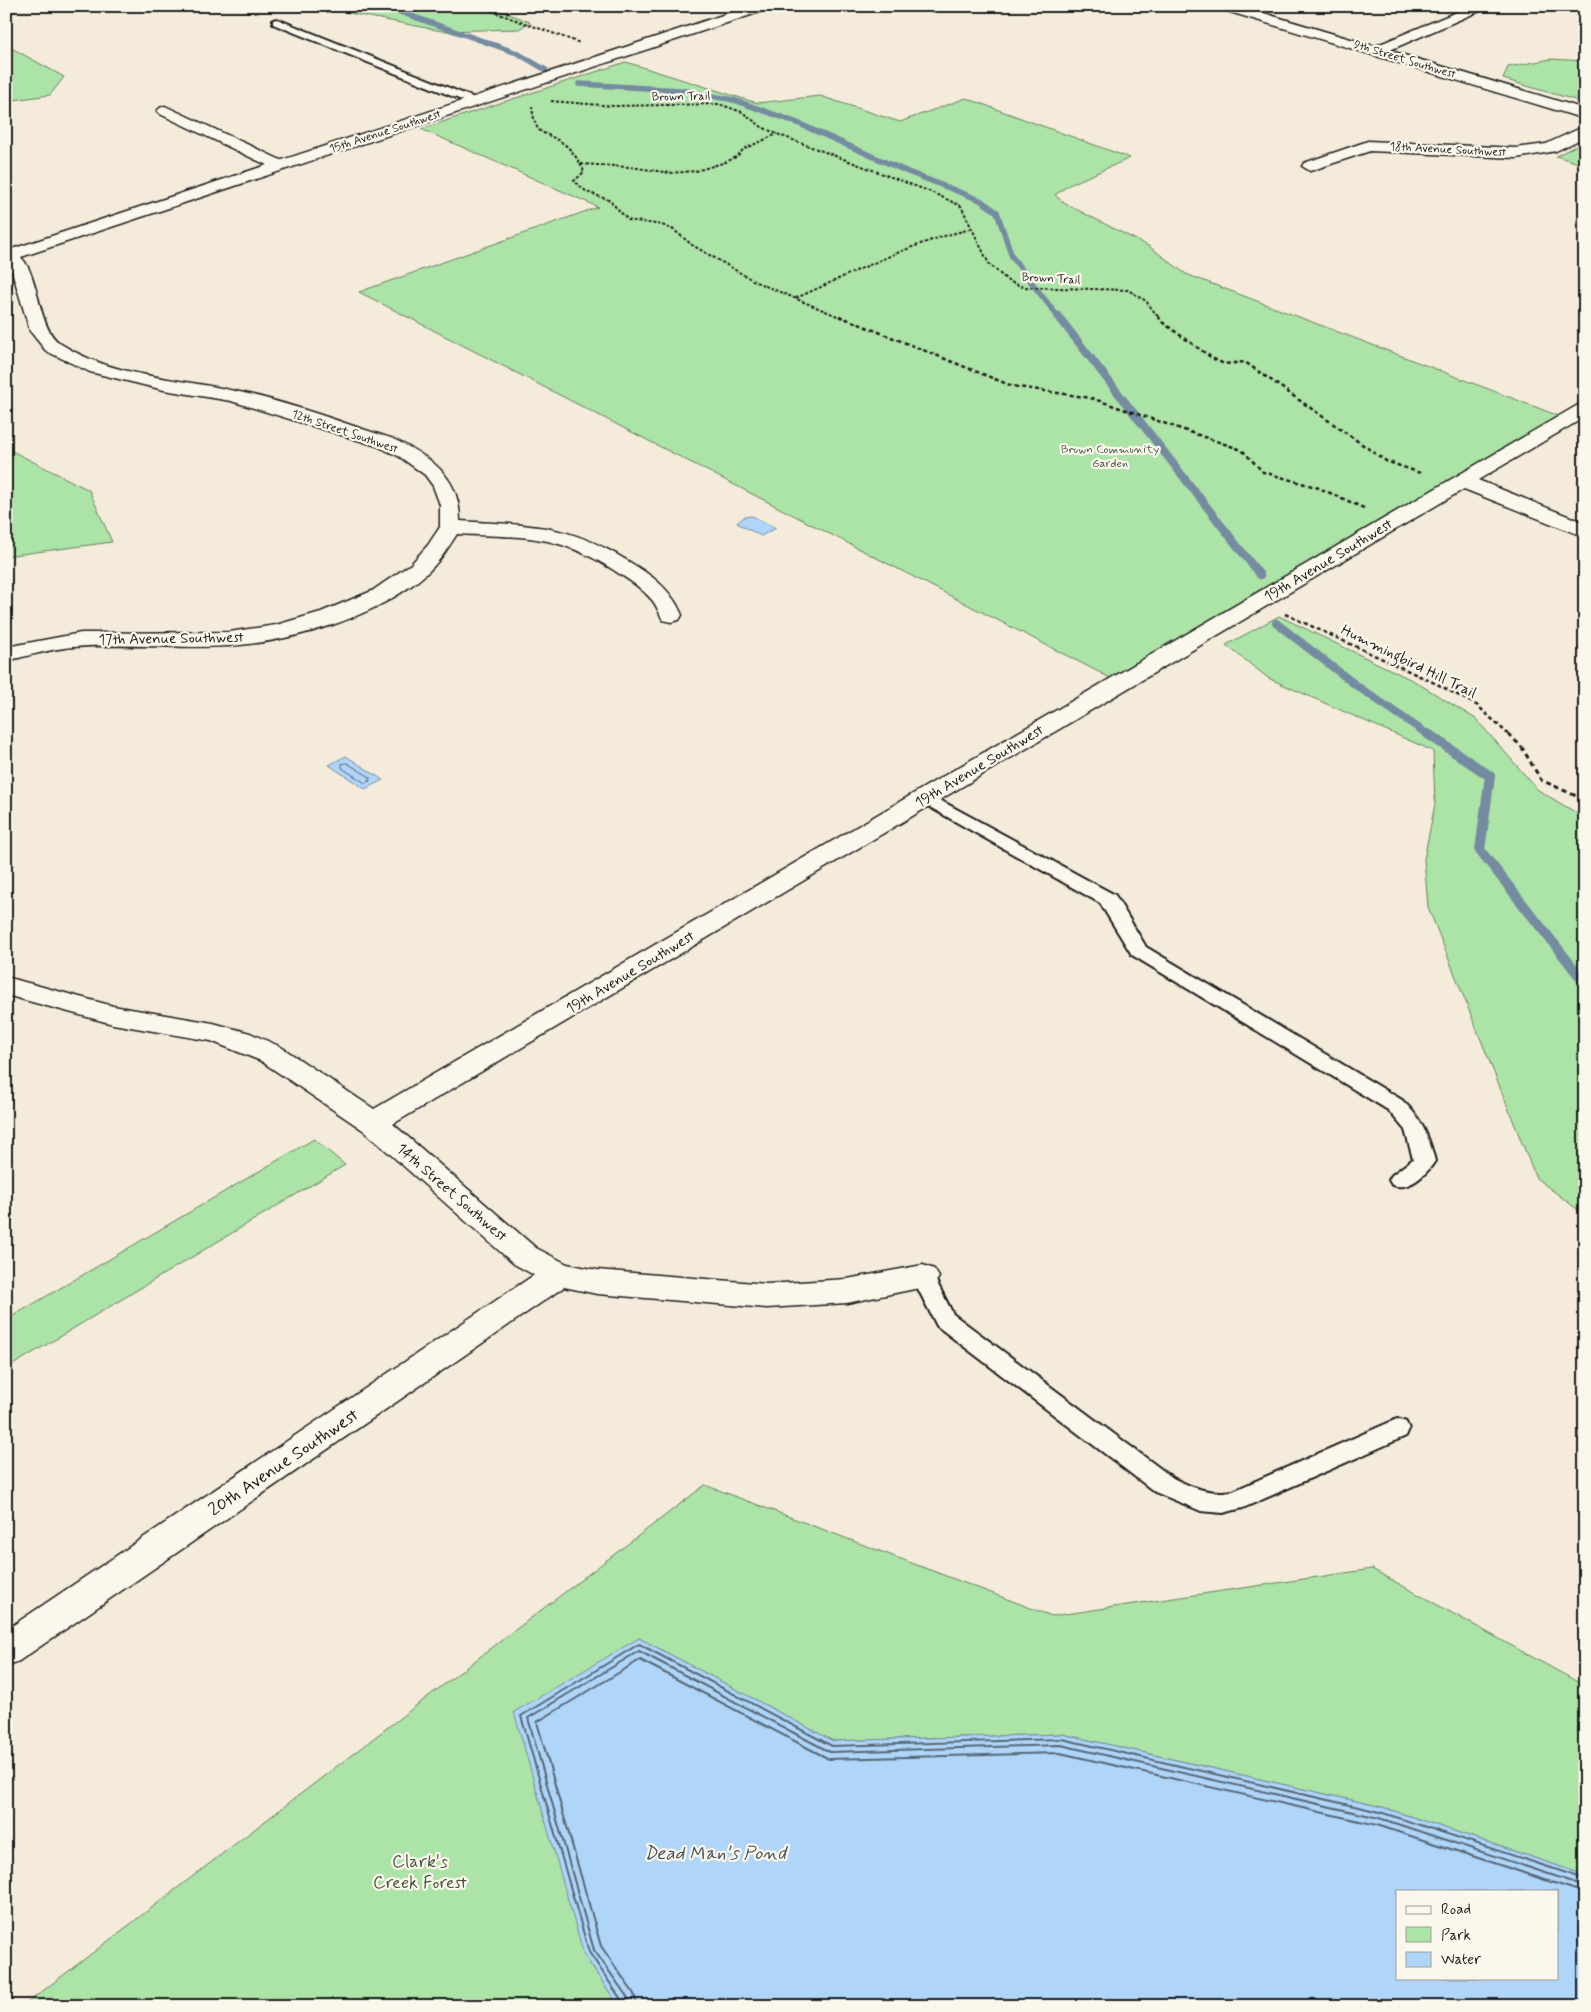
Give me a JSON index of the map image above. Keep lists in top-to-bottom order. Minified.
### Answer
{"streets":{"street":["9th Street Southwest","15th Avenue Southwest","18th Avenue Southwest","12th Street Southwest","19th Avenue Southwest","17th Avenue Southwest","14th Street Southwest","20th Avenue Southwest"],"path":["Brown Trail","Hummingbird Hill Trail"]},"crossings":[["15th Avenue Southwest","12th Street Southwest"],["12th Street Southwest","17th Avenue Southwest"],["19th Avenue Southwest","14th Street Southwest"],["14th Street Southwest","20th Avenue Southwest"]],"water":["Dead Man's Pond"],"parks":["Brown Community Garden","Clark's Creek Forest"],"legend":["Road","Park","Water"]}
